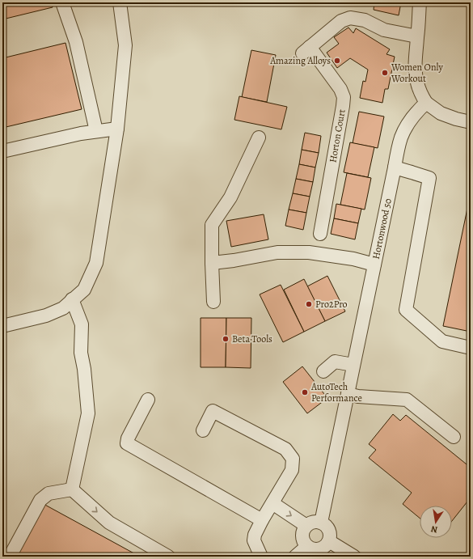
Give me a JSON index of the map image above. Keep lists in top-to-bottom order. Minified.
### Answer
{"streets":{"street":["Horton Court","Hortonwood 50"]},"places":["Amazing Alloys","Women Only Workout","Pro2Pro","Beta Tools","AutoTech Performance"],"north":"bottom"}
